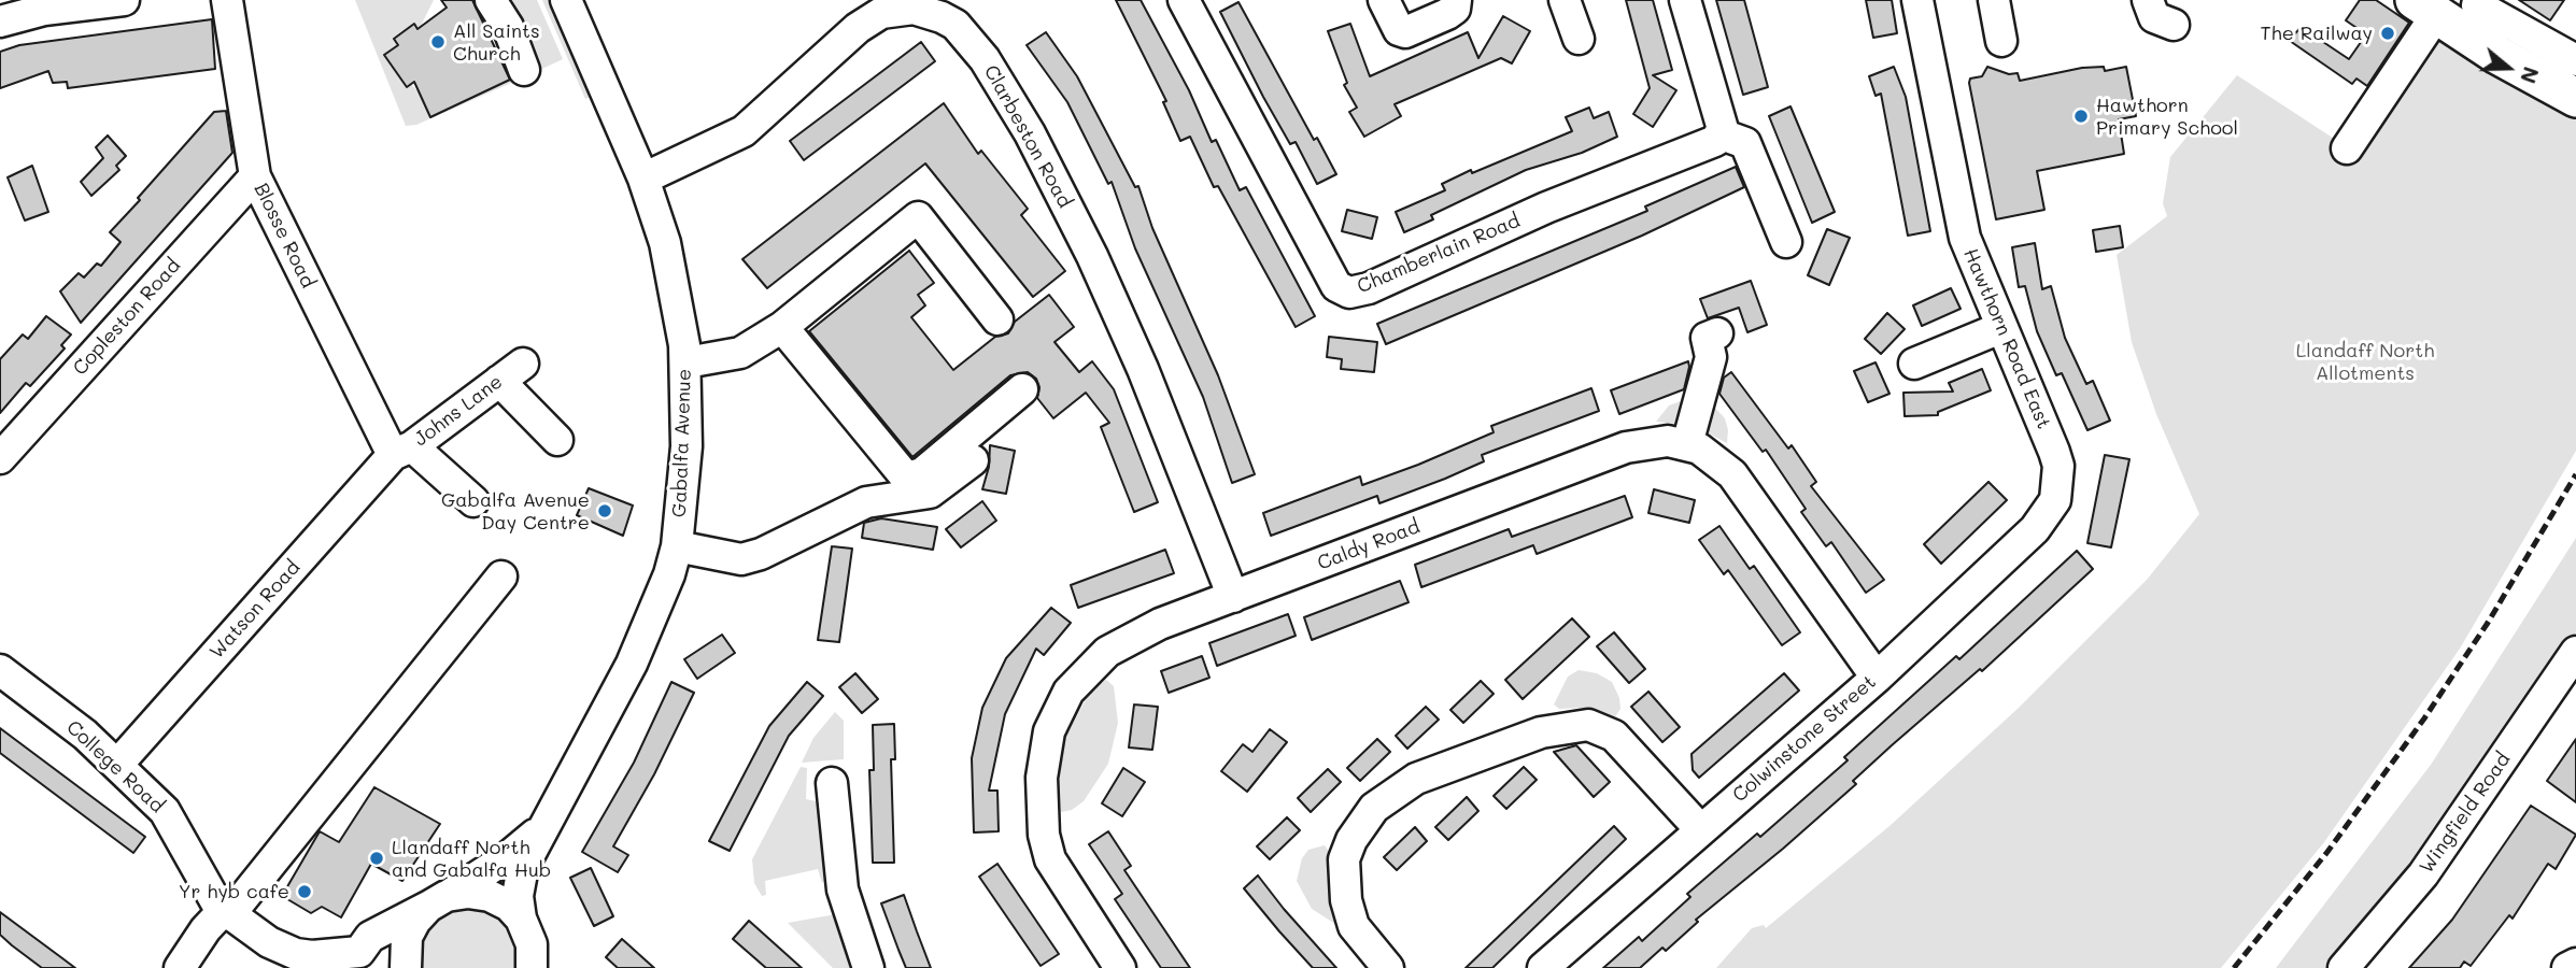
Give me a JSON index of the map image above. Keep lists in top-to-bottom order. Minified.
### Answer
{"streets":{"street":["Clarbeston Road","Blosse Road","Chamberlain Road","Copleston Road","Hawthorn Road East","Johns Lane","Gabalfa Avenue","Caldy Road","Watson Road","Colwinstone Street","College Road","Wingfield Road"]},"crossings":[["Clarbeston Road","Gabalfa Avenue"],["Clarbeston Road","Caldy Road"],["Blosse Road","Copleston Road"],["Blosse Road","Johns Lane"],["Blosse Road","Watson Road"],["Hawthorn Road East","Colwinstone Street"],["Johns Lane","Watson Road"],["Caldy Road","Colwinstone Street"],["Watson Road","College Road"]],"parks":["Llandaff North Allotments"],"places":["The Railway","All Saints Church","Hawthorn Primary School","Gabalfa Avenue Day Centre","Llandaff North and Gabalfa Hub","Yr hyb cafe"],"north":"right"}
